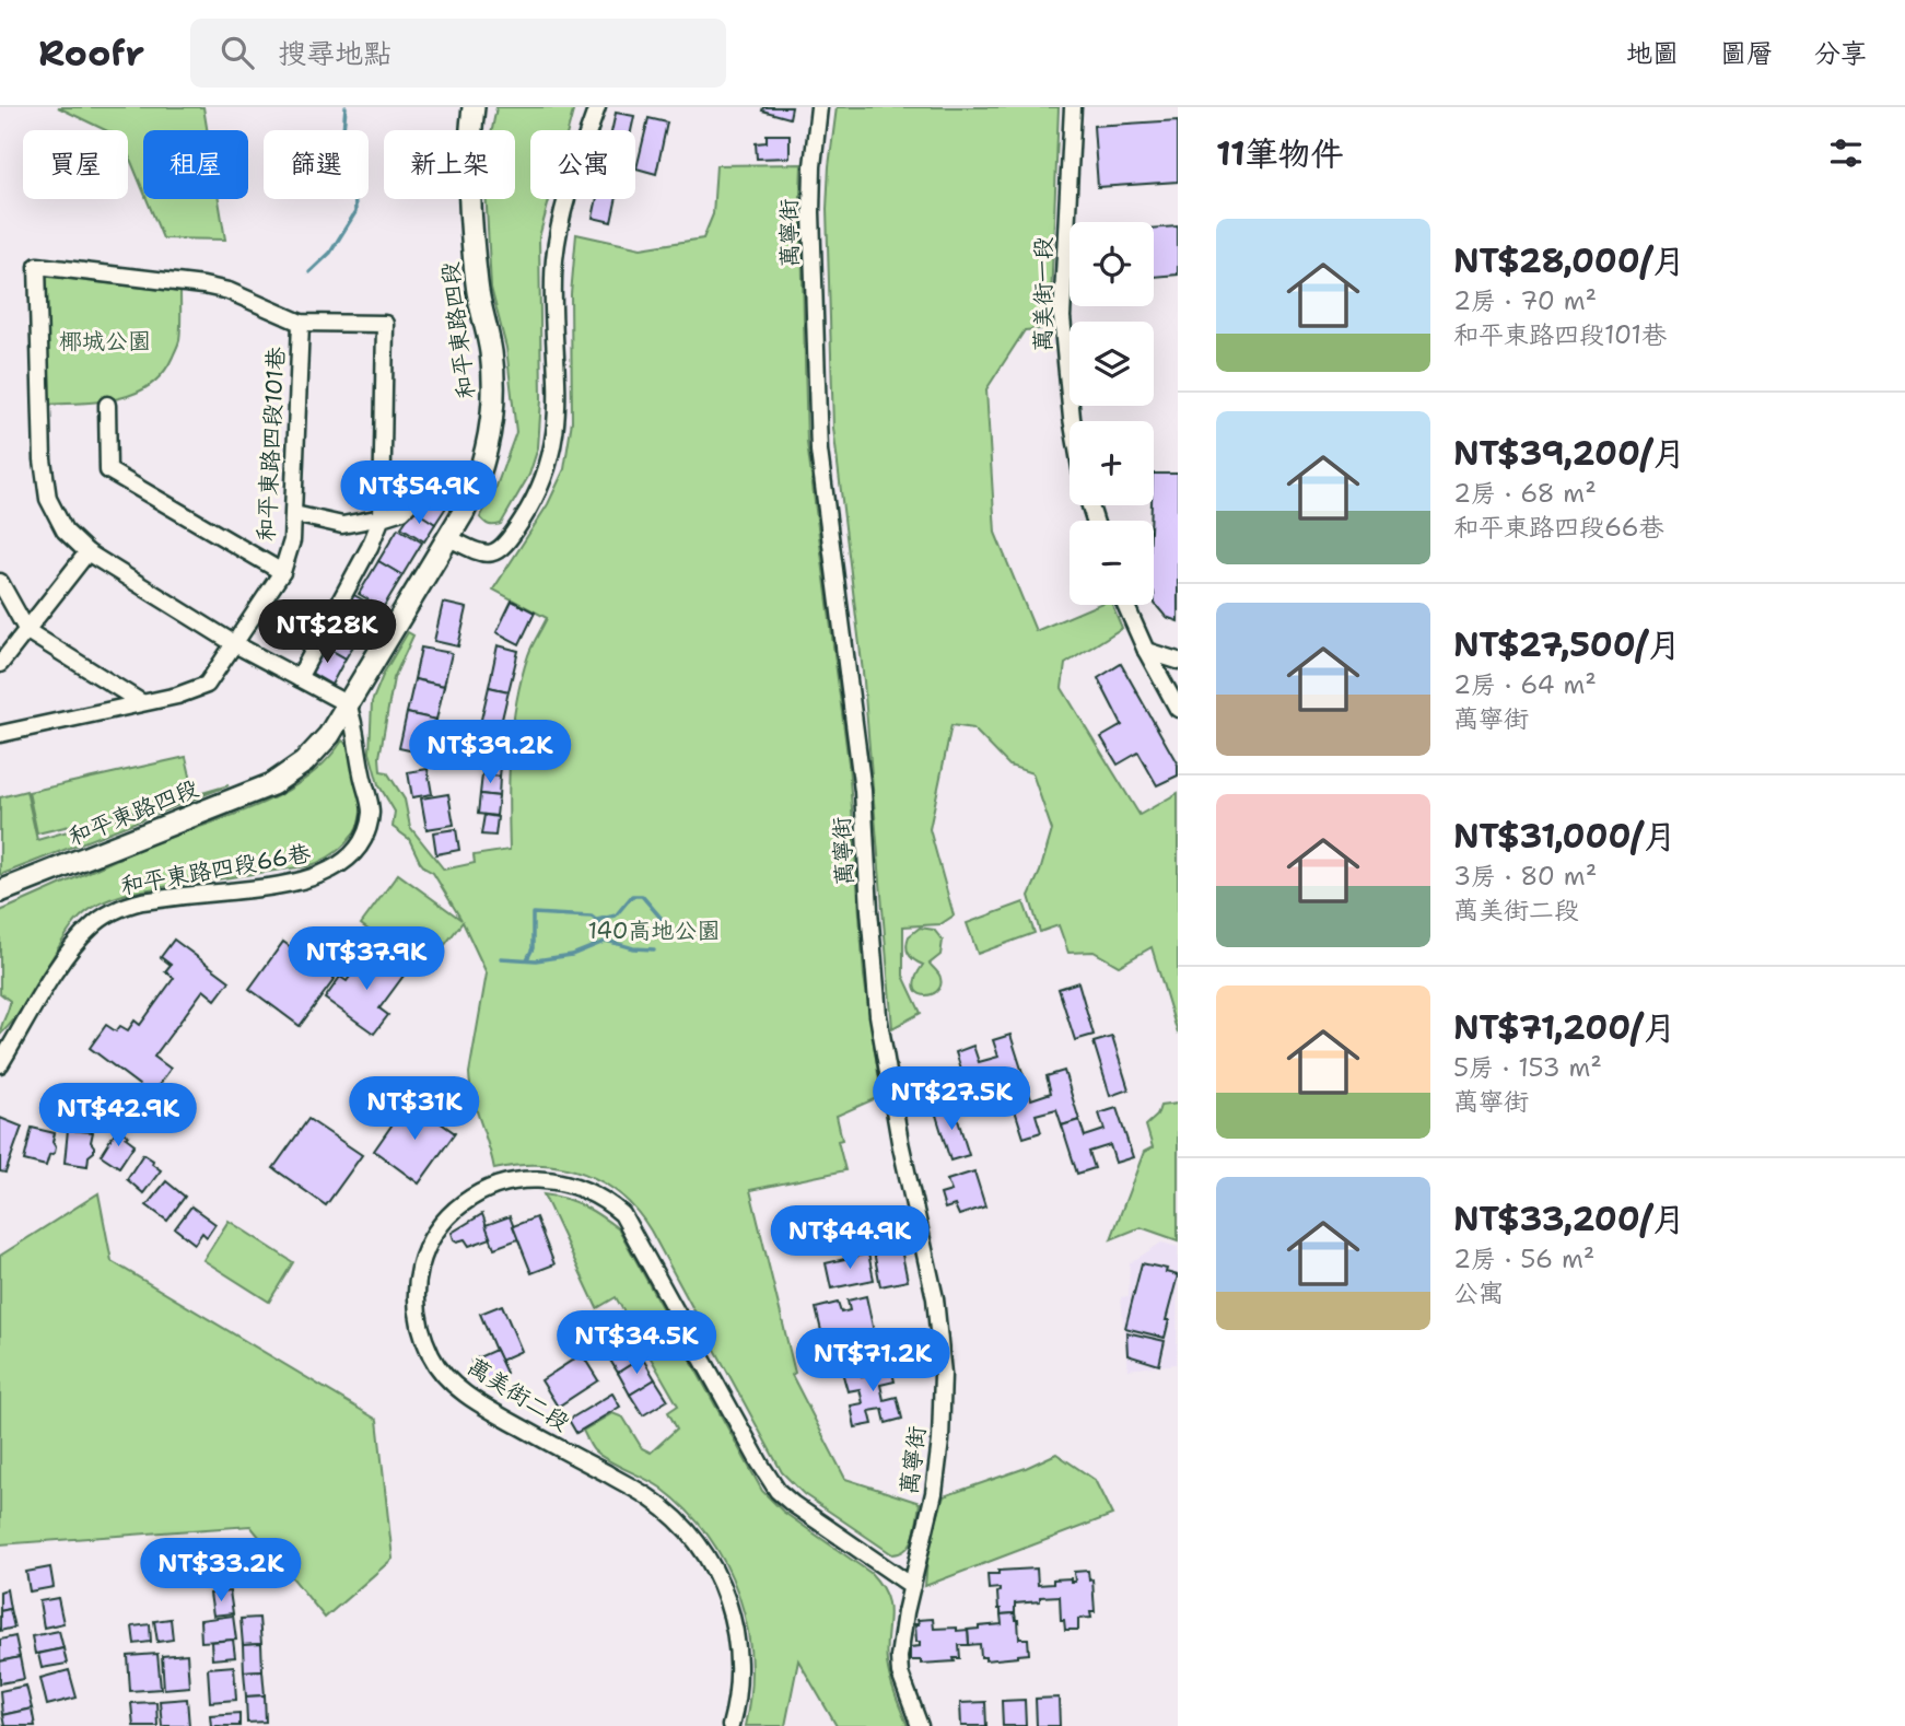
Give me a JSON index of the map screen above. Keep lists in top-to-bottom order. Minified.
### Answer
{"streets":{"main road":["和平東路四段"],"street":["萬寧街","萬美街一段","和平東路四段101巷","和平東路四段66巷","萬美街二段"]},"crossings":[["萬寧街","萬美街二段"],["和平東路四段","和平東路四段66巷"]],"parks":["椰城公園","140高地公園"],"page":{"header":"Roofr","search":"搜尋地點","nav":["地圖","圖層","分享"],"heading":"11筆物件","chip":["買屋","租屋","篩選","新上架","公寓"],"list":[{"name":"NT$28,000/月","note":"2房 · 70 m² · 和平東路四段101巷"},{"name":"NT$39,200/月","note":"2房 · 68 m² · 和平東路四段66巷"},{"name":"NT$27,500/月","note":"2房 · 64 m² · 萬寧街"},{"name":"NT$31,000/月","note":"3房 · 80 m² · 萬美街二段"},{"name":"NT$71,200/月","note":"5房 · 153 m² · 萬寧街"},{"name":"NT$33,200/月","note":"2房 · 56 m² · 公寓"}],"map_buttons":["+","−"],"price":["NT$54.9K","NT$28K","NT$39.2K","NT$37.9K","NT$27.5K","NT$31K","NT$42.9K","NT$44.9K","NT$34.5K","NT$71.2K","NT$33.2K"]}}
